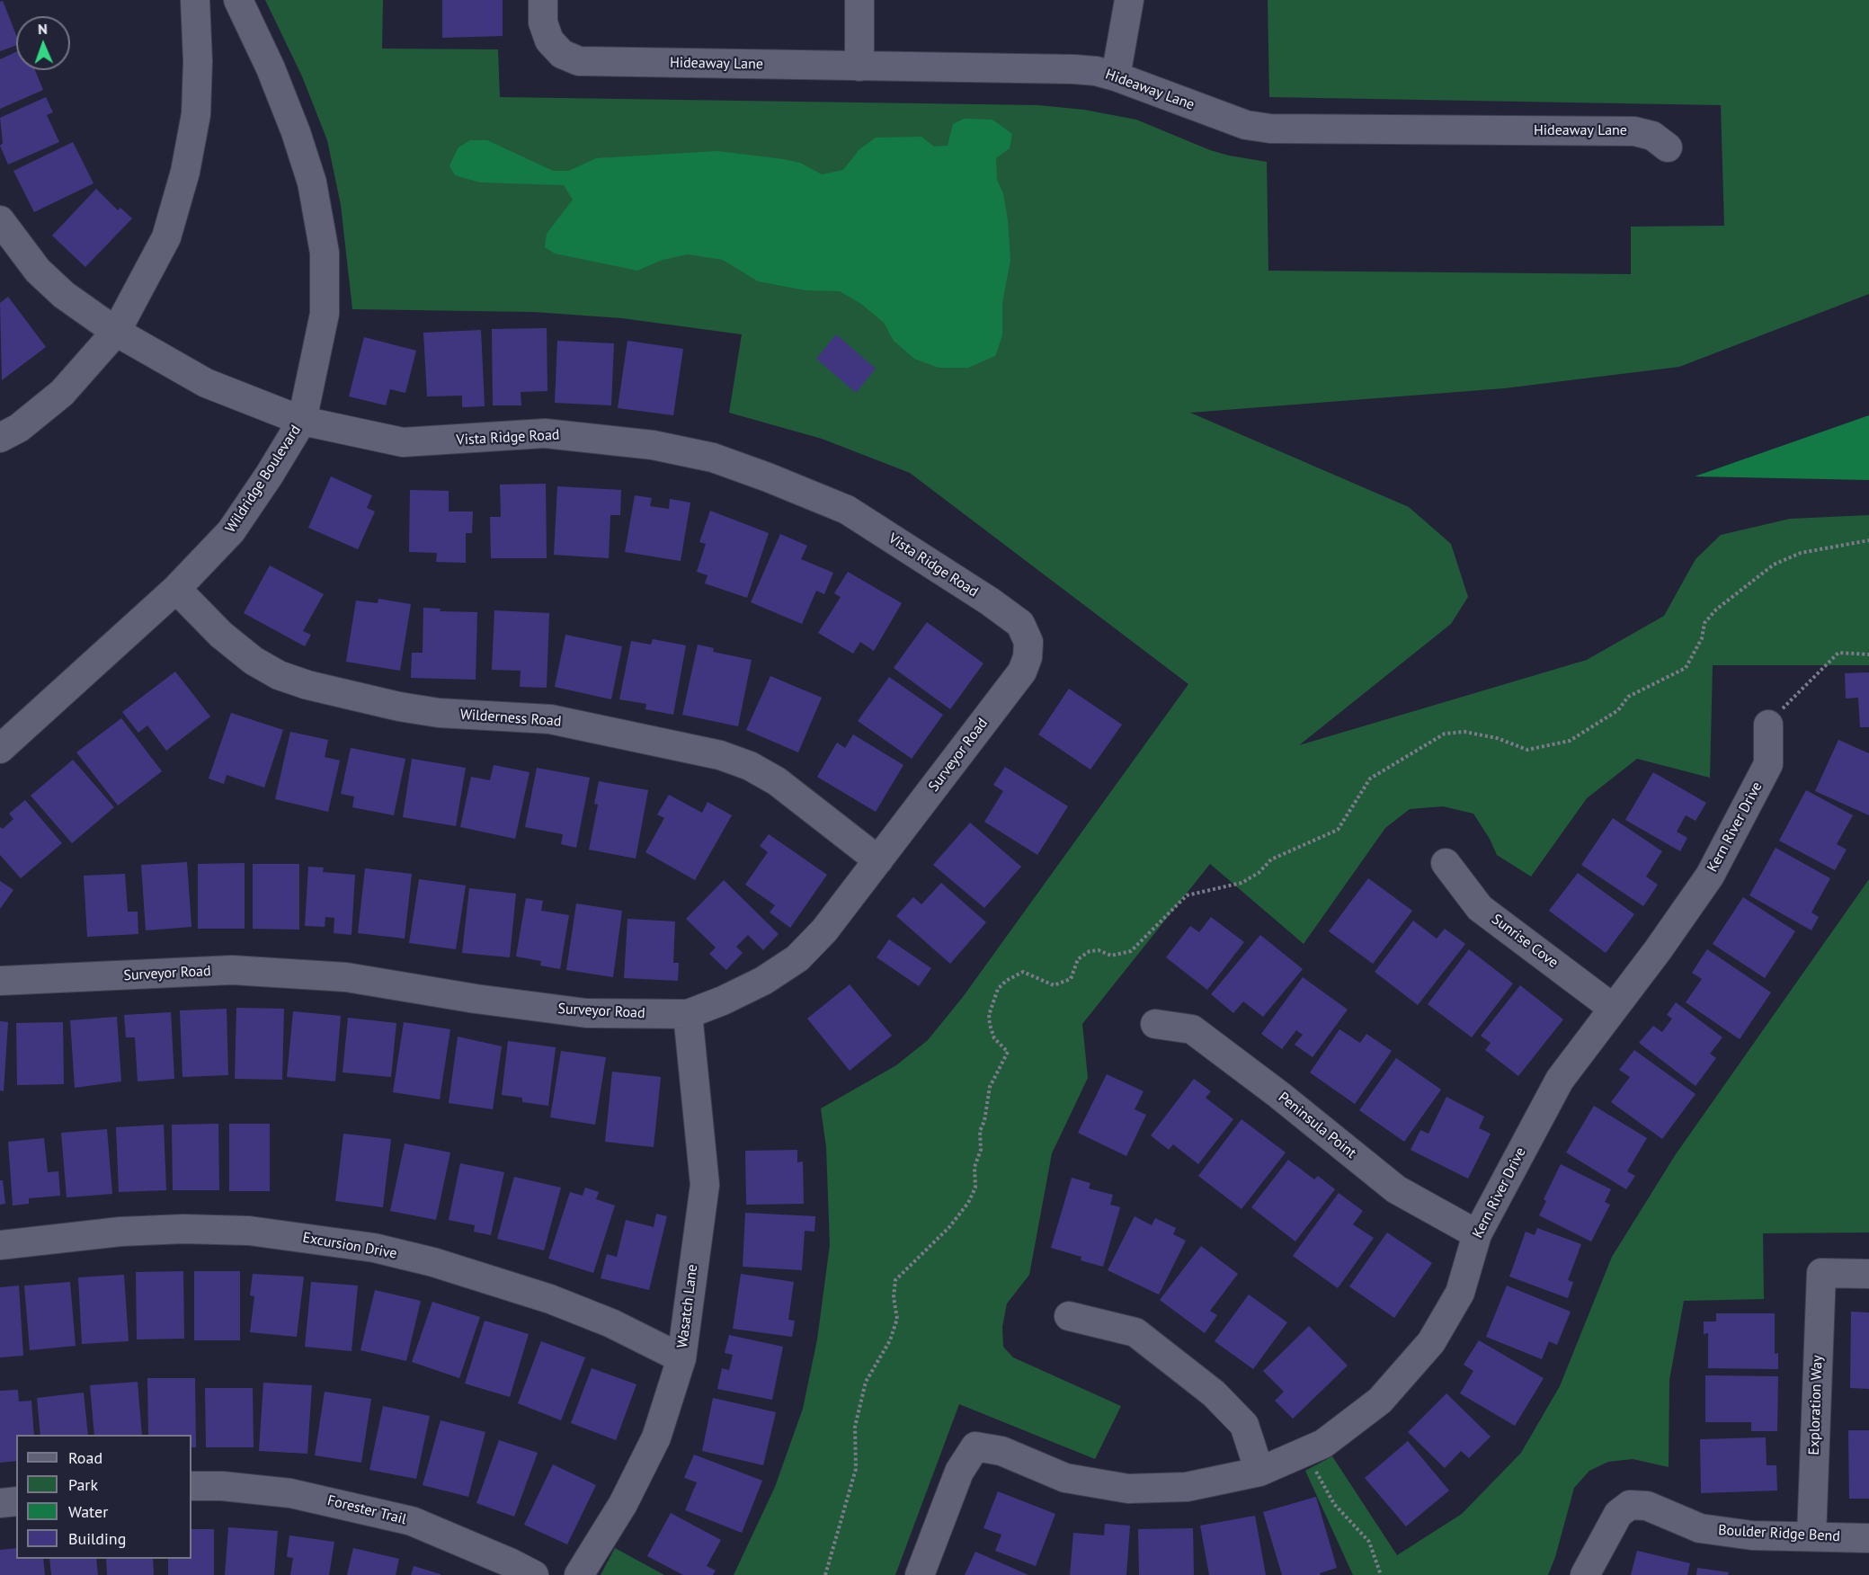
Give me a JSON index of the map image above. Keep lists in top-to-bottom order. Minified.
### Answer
{"streets":{"street":["Hideaway Lane","Vista Ridge Road","Wildridge Boulevard","Wilderness Road","Surveyor Road","Kern River Drive","Sunrise Cove","Peninsula Point","Excursion Drive","Wasatch Lane","Exploration Way","Forester Trail","Boulder Ridge Bend"]},"crossings":[["Vista Ridge Road","Wildridge Boulevard"],["Vista Ridge Road","Surveyor Road"],["Wildridge Boulevard","Wilderness Road"],["Wilderness Road","Surveyor Road"],["Surveyor Road","Wasatch Lane"],["Kern River Drive","Sunrise Cove"],["Kern River Drive","Peninsula Point"],["Excursion Drive","Wasatch Lane"],["Exploration Way","Boulder Ridge Bend"]],"legend":["Road","Park","Water","Building"],"north":"top"}
